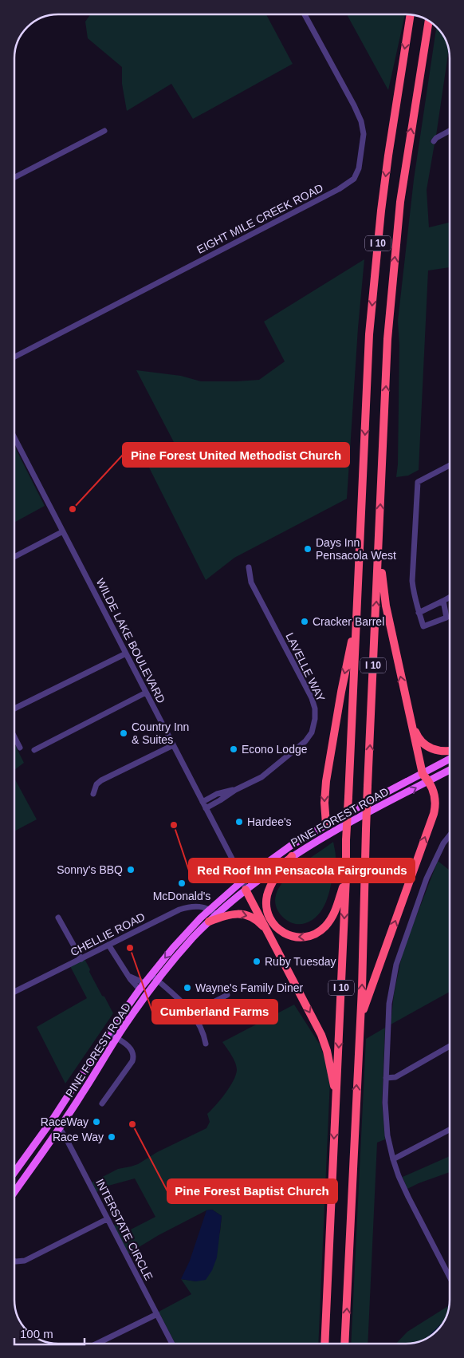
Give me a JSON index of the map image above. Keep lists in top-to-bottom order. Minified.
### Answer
{"streets":{"highway":["I 10"],"main road":["PINE FOREST ROAD"],"street":["EIGHT MILE CREEK ROAD","WILDE LAKE BOULEVARD","LAVELLE WAY","CHELLIE ROAD","INTERSTATE CIRCLE"]},"crossings":[["WILDE LAKE BOULEVARD","LAVELLE WAY"],["WILDE LAKE BOULEVARD","PINE FOREST ROAD"],["PINE FOREST ROAD","CHELLIE ROAD"],["PINE FOREST ROAD","INTERSTATE CIRCLE"]],"places":["Pine Forest United Methodist Church","Days Inn Pensacola West","Cracker Barrel","Country Inn & Suites","Econo Lodge","Hardee's","Red Roof Inn Pensacola Fairgrounds","Sonny's BBQ","McDonald's","Cumberland Farms","Ruby Tuesday","Wayne's Family Diner","RaceWay","Pine Forest Baptist Church","Race Way"],"scale_bar":"100 m"}
